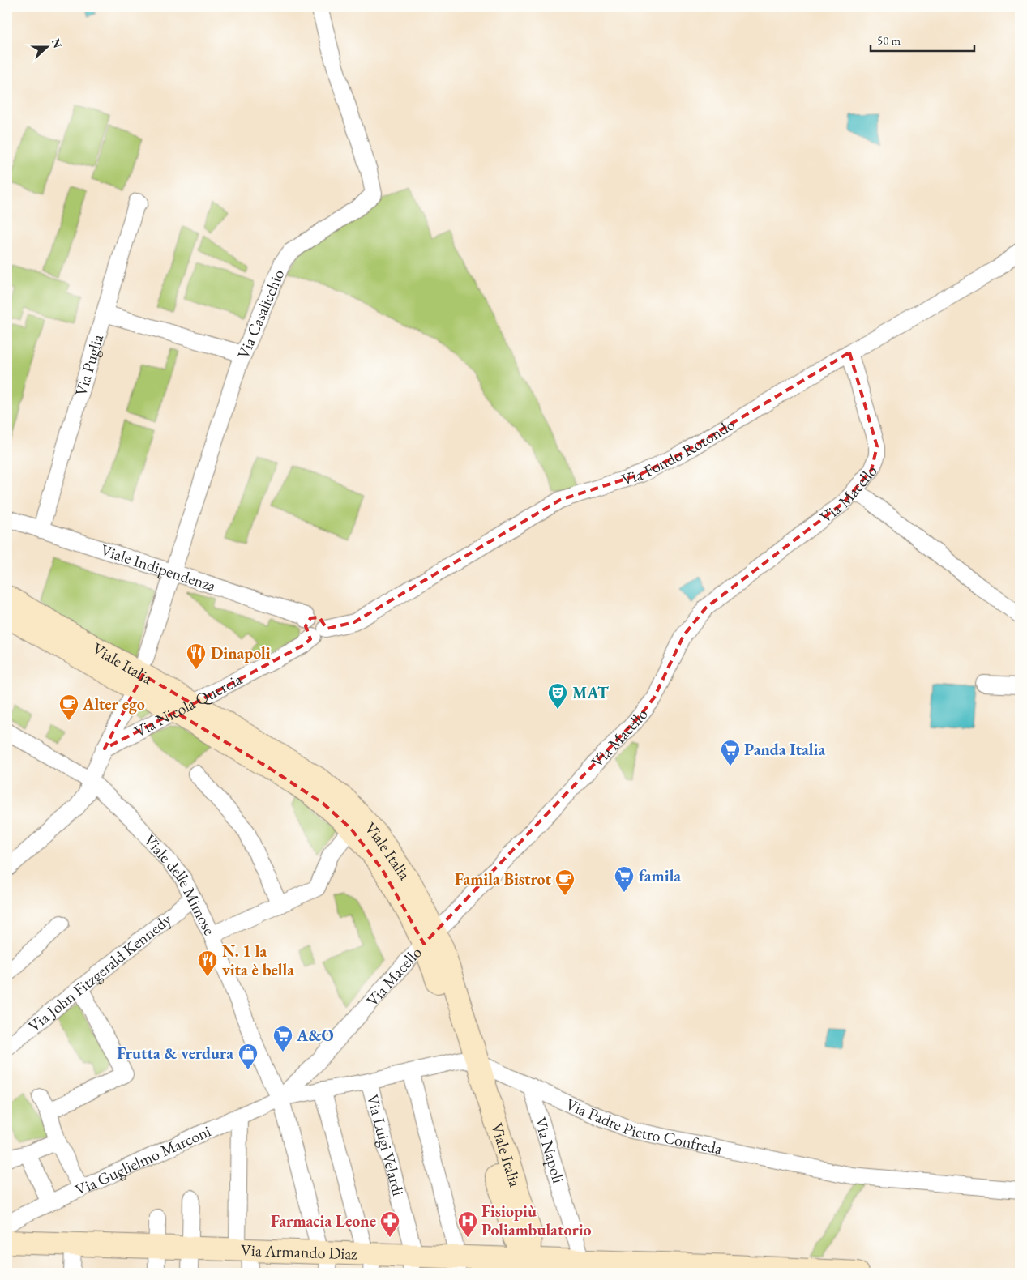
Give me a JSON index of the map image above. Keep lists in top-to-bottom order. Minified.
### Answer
{"streets":{"main road":["Viale Italia","Via Armando Diaz"],"street":["Via Casalicchio","Via Puglia","Via Fondo Rotondo","Via Macello","Viale Indipendenza","Via Nicola Quercia","Viale delle Mimose","Via John Fitzgerald Kennedy","Via Padre Pietro Confreda","Via Luigi Velardi","Via Napoli","Via Guglielmo Marconi"]},"crossings":[["Via Casalicchio","Viale Indipendenza"],["Via Casalicchio","Viale Italia"],["Via Casalicchio","Via Nicola Quercia"],["Via Puglia","Viale Indipendenza"],["Via Fondo Rotondo","Via Macello"],["Via Fondo Rotondo","Viale Indipendenza"],["Via Fondo Rotondo","Via Nicola Quercia"],["Via Macello","Viale Italia"],["Via Macello","Viale delle Mimose"],["Via Macello","Via Guglielmo Marconi"],["Viale Indipendenza","Via Nicola Quercia"],["Viale Italia","Via Nicola Quercia"],["Viale Italia","Via Padre Pietro Confreda"],["Viale Italia","Via Armando Diaz"],["Via Nicola Quercia","Viale delle Mimose"],["Viale delle Mimose","Via John Fitzgerald Kennedy"],["Viale delle Mimose","Via Guglielmo Marconi"],["Viale delle Mimose","Via Armando Diaz"],["Via Padre Pietro Confreda","Via Napoli"],["Via Luigi Velardi","Via Armando Diaz"],["Via Napoli","Via Armando Diaz"]],"places":{"restaurant":["Dinapoli","N. 1 la vita è bella"],"theatre":["MAT"],"cafe":["Alter ego","Famila Bistrot"],"supermarket":["Panda Italia","famila","A&O"],"shop":["Frutta & verdura"],"pharmacy":["Farmacia Leone"],"hospital":["Fisiopiù Poliambulatorio"]},"scale_bar":"50 m","north":"right"}
